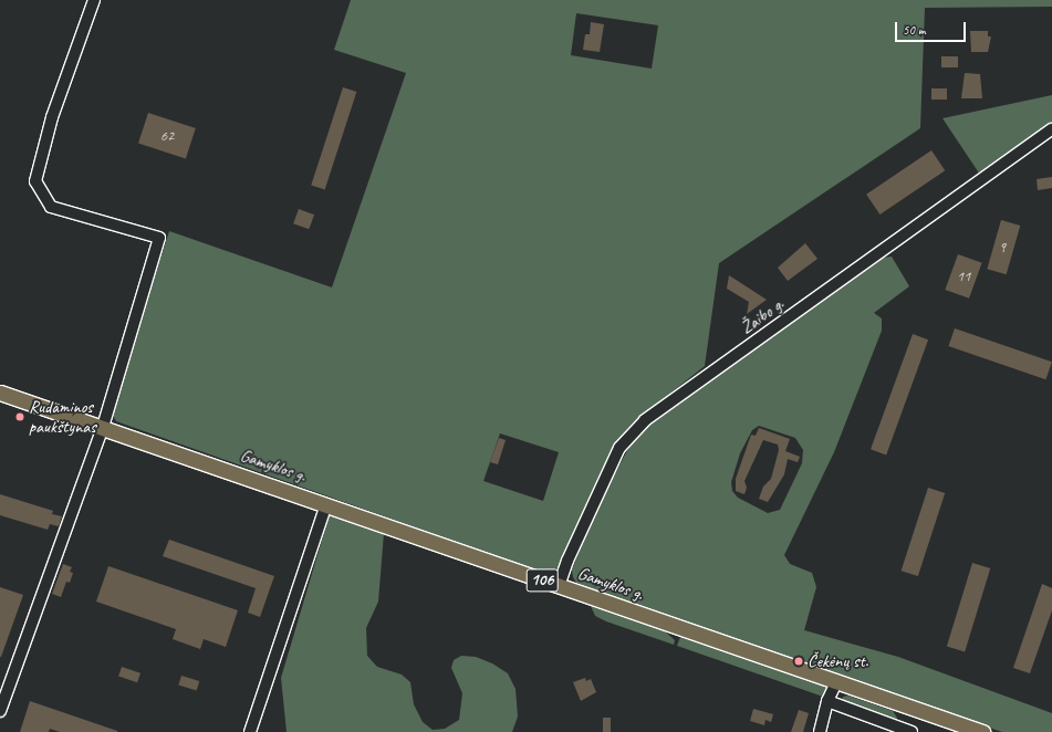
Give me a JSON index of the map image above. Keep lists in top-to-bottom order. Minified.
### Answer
{"streets":{"main road":["Gamyklos g.","106"],"street":["Žaibo g."]},"crossings":[["Žaibo g.","Gamyklos g."],["Gamyklos g.","106"]],"places":["Rudaminos paukštynas","Čekėnų st."],"house_numbers":["62","9","11"],"scale_bar":"50 m"}
